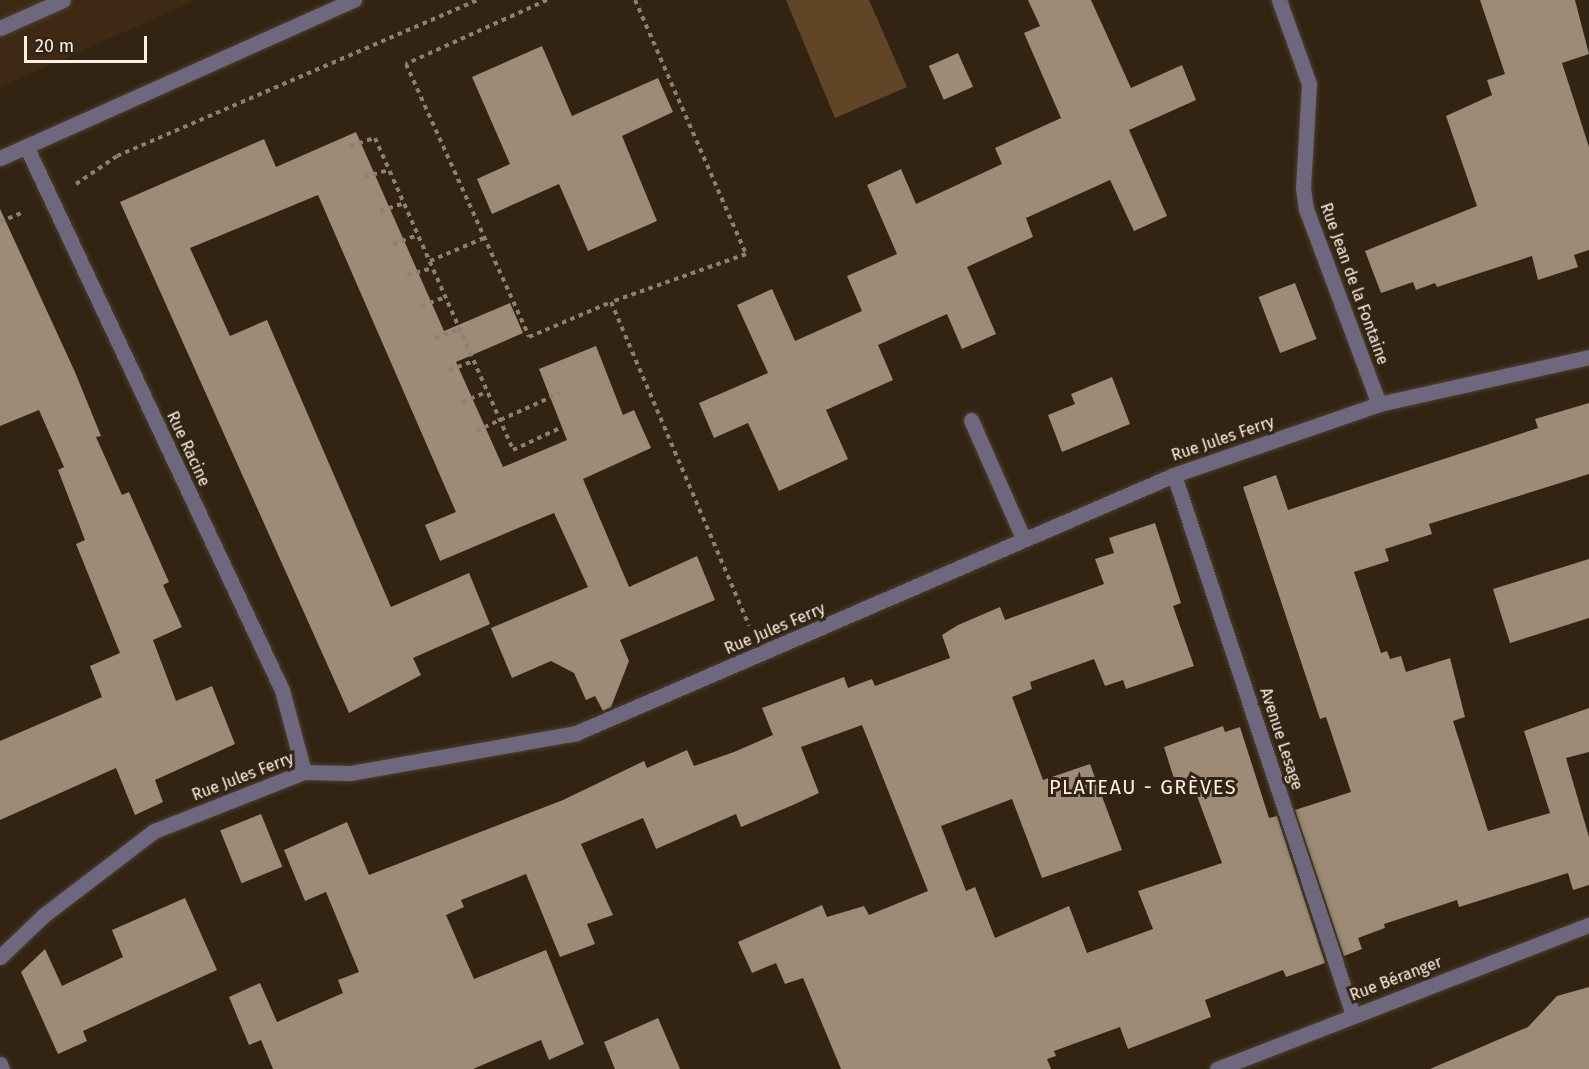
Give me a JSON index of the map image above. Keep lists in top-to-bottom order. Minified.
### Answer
{"streets":{"street":["Rue Jean de la Fontaine","Rue Jules Ferry","Rue Racine","Avenue Lesage","Rue Béranger"]},"crossings":[["Rue Jean de la Fontaine","Rue Jules Ferry"],["Rue Jules Ferry","Rue Racine"],["Rue Jules Ferry","Avenue Lesage"],["Avenue Lesage","Rue Béranger"]],"districts":["PLATEAU - GRÈVES"],"scale_bar":"20 m"}
